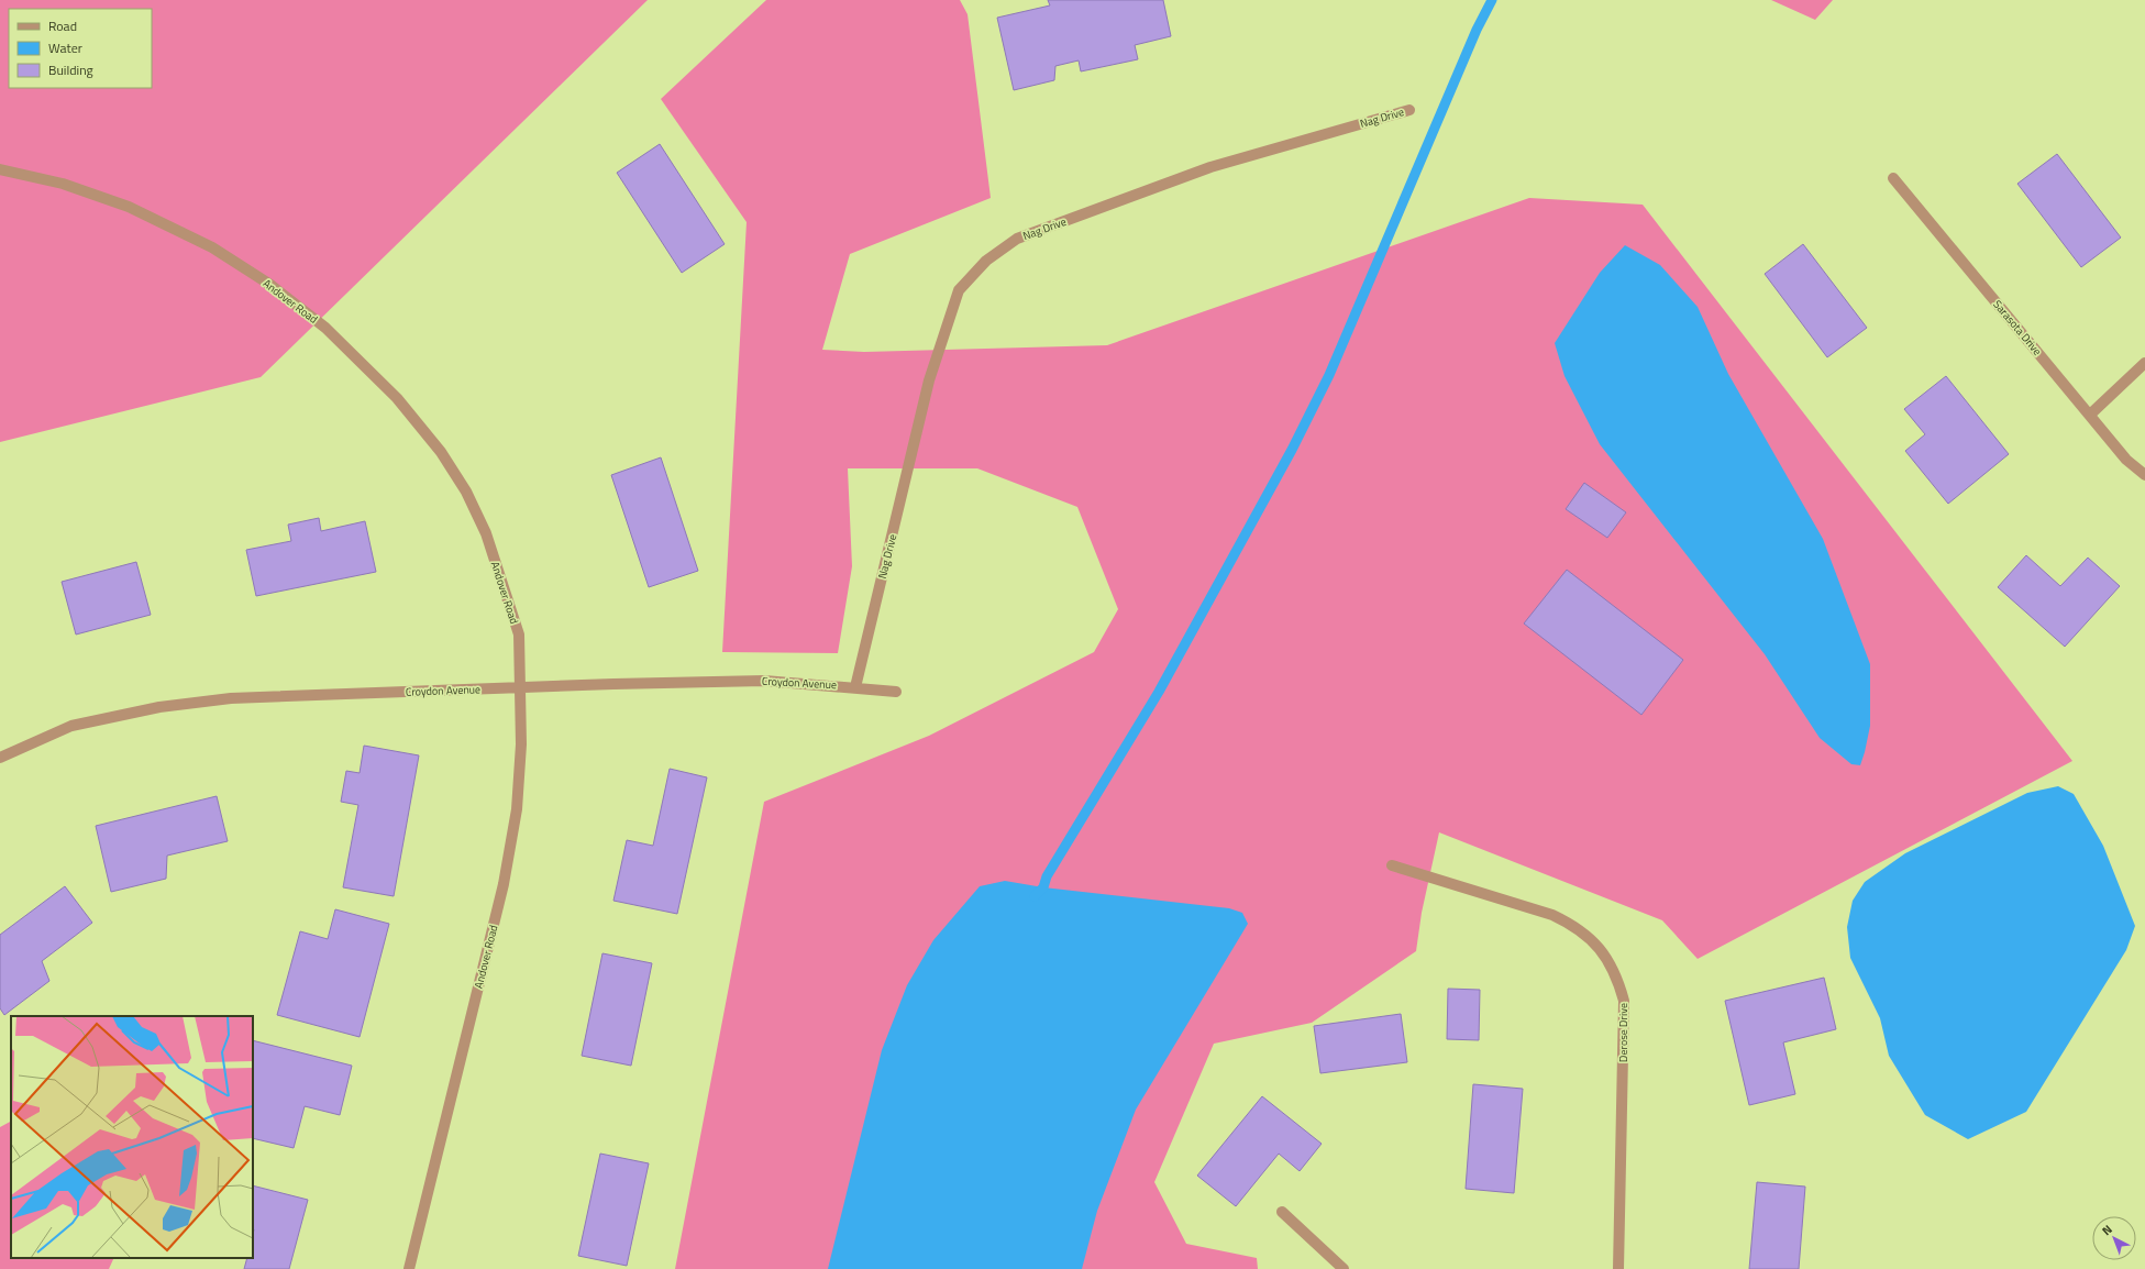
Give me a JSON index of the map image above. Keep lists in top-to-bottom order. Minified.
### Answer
{"streets":{"street":["Nag Drive","Andover Road","Sarasota Drive","Croydon Avenue","Derose Drive"]},"crossings":[["Nag Drive","Croydon Avenue"],["Andover Road","Croydon Avenue"]],"legend":["Road","Water","Building"],"north":"top left"}
